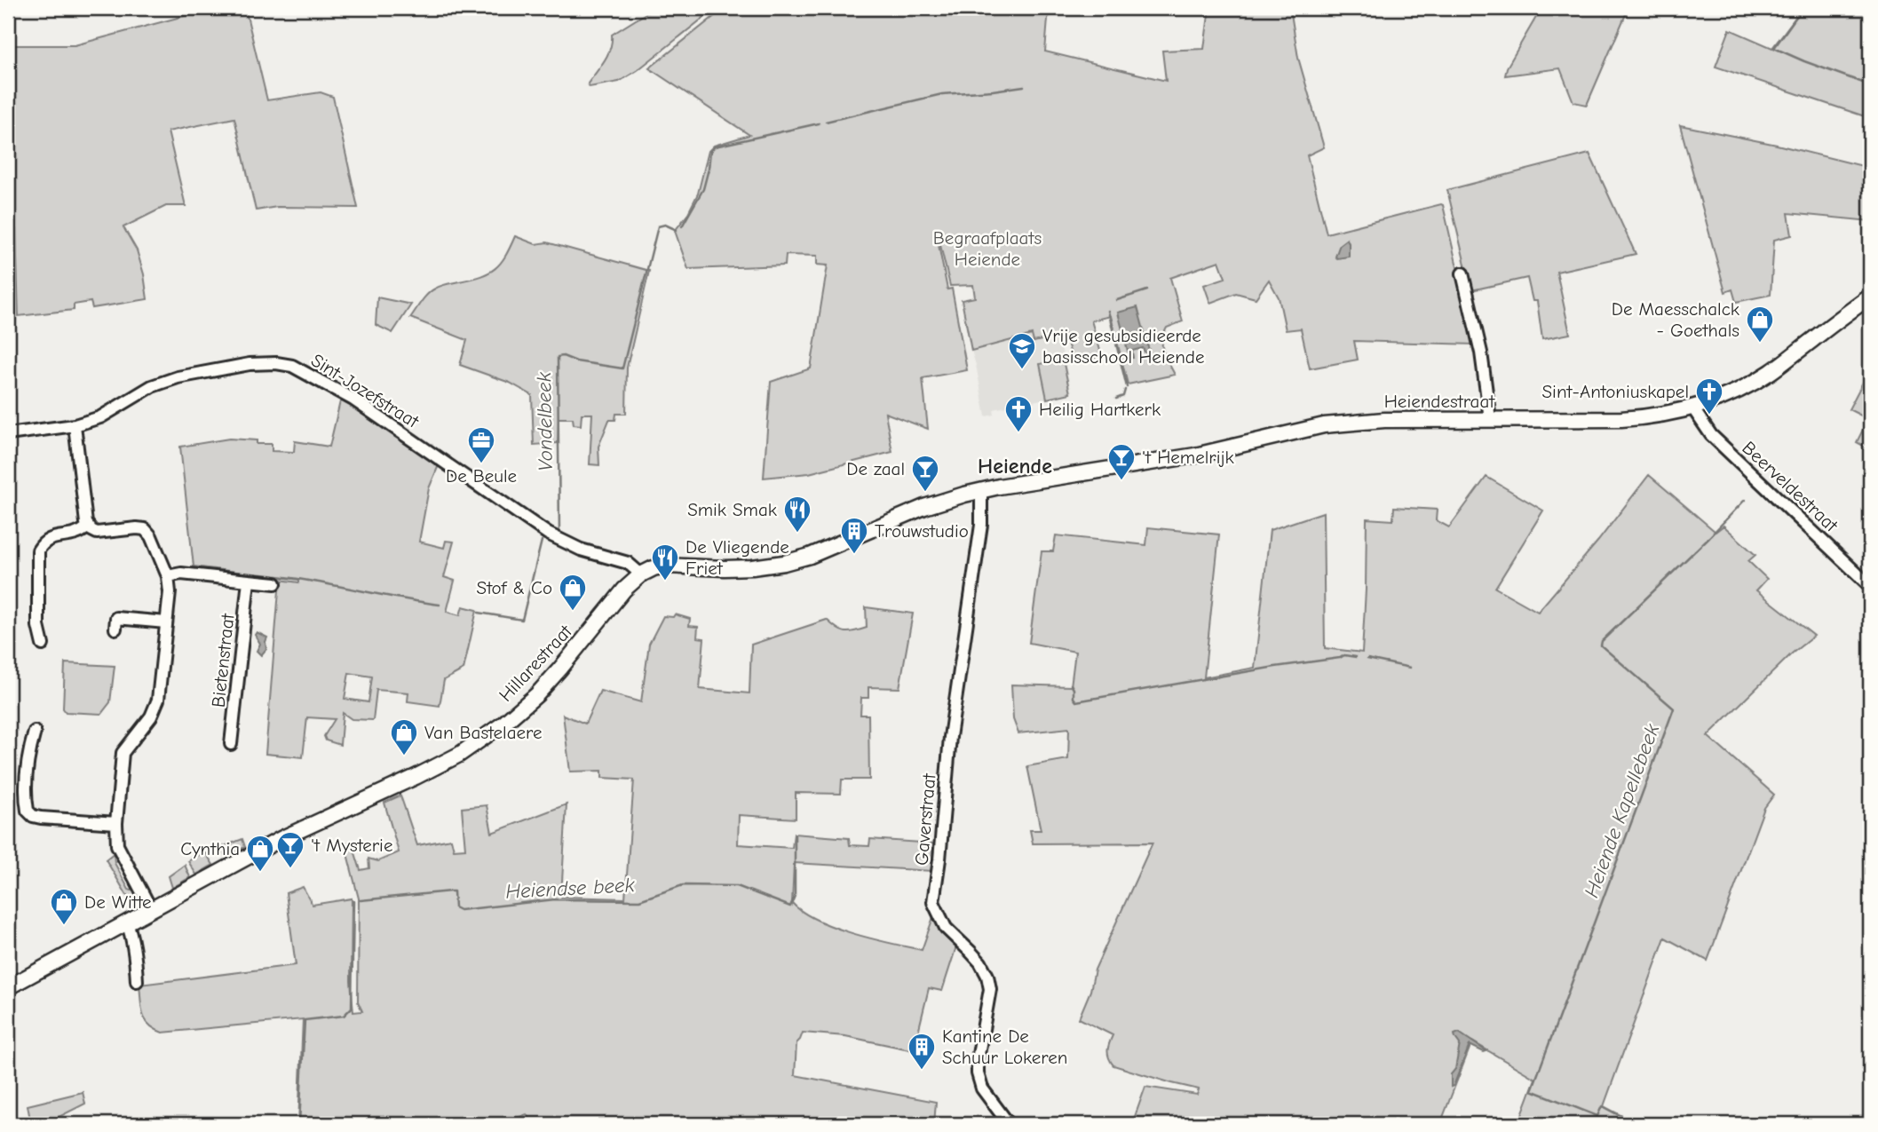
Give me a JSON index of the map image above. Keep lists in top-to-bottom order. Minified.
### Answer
{"streets":{"main road":["Heiendestraat","Hillarestraat"],"street":["Sint-Jozefstraat","Beerveldestraat","Bietenstraat","Gaverstraat"]},"crossings":[["Sint-Jozefstraat","Hillarestraat"],["Heiendestraat","Beerveldestraat"],["Heiendestraat","Hillarestraat"],["Heiendestraat","Gaverstraat"],["Hillarestraat","Gaverstraat"]],"districts":["Heiende"],"water":["Vondelbeek","Heiende Kapellebeek","Heiendse beek"],"parks":["Begraafplaats Heiende"],"places":{"shop":["De Maesschalck - Goethals","Stof & Co","Van Bastelaere","Cynthia","De Witte"],"school or university":["Vrije gesubsidieerde basisschool Heiende"],"church":["Sint-Antoniuskapel","Heilig Hartkerk"],"office":["De Beule"],"bar":["'t Hemelrijk","De zaal","'t Mysterie"],"restaurant":["Smik Smak","De Vliegende Friet"],"building":["Trouwstudio","Kantine De Schuur Lokeren"]}}
